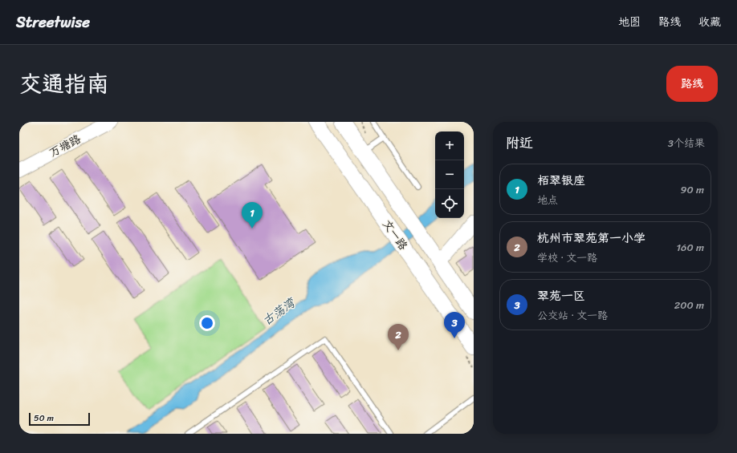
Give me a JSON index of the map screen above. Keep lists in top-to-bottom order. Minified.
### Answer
{"streets":{"main road":["文一路"],"street":["万塘路"]},"water":["古荡湾"],"scale_bar":"50 m","page":{"header":"Streetwise","nav":["地图","路线","收藏"],"title":"交通指南","buttons":"路线","heading":["附近","3个结果"],"map_buttons":["+","−"],"list":[{"mark":"1","name":"栢翠银座","note":"地点","value":"90 m"},{"mark":"2","name":"杭州市翠苑第一小学","note":"学校 · 文一路","value":"160 m"},{"mark":"3","name":"翠苑一区","note":"公交站 · 文一路","value":"200 m"}],"pins":["1","3","2"],"scale":"50 m"}}
